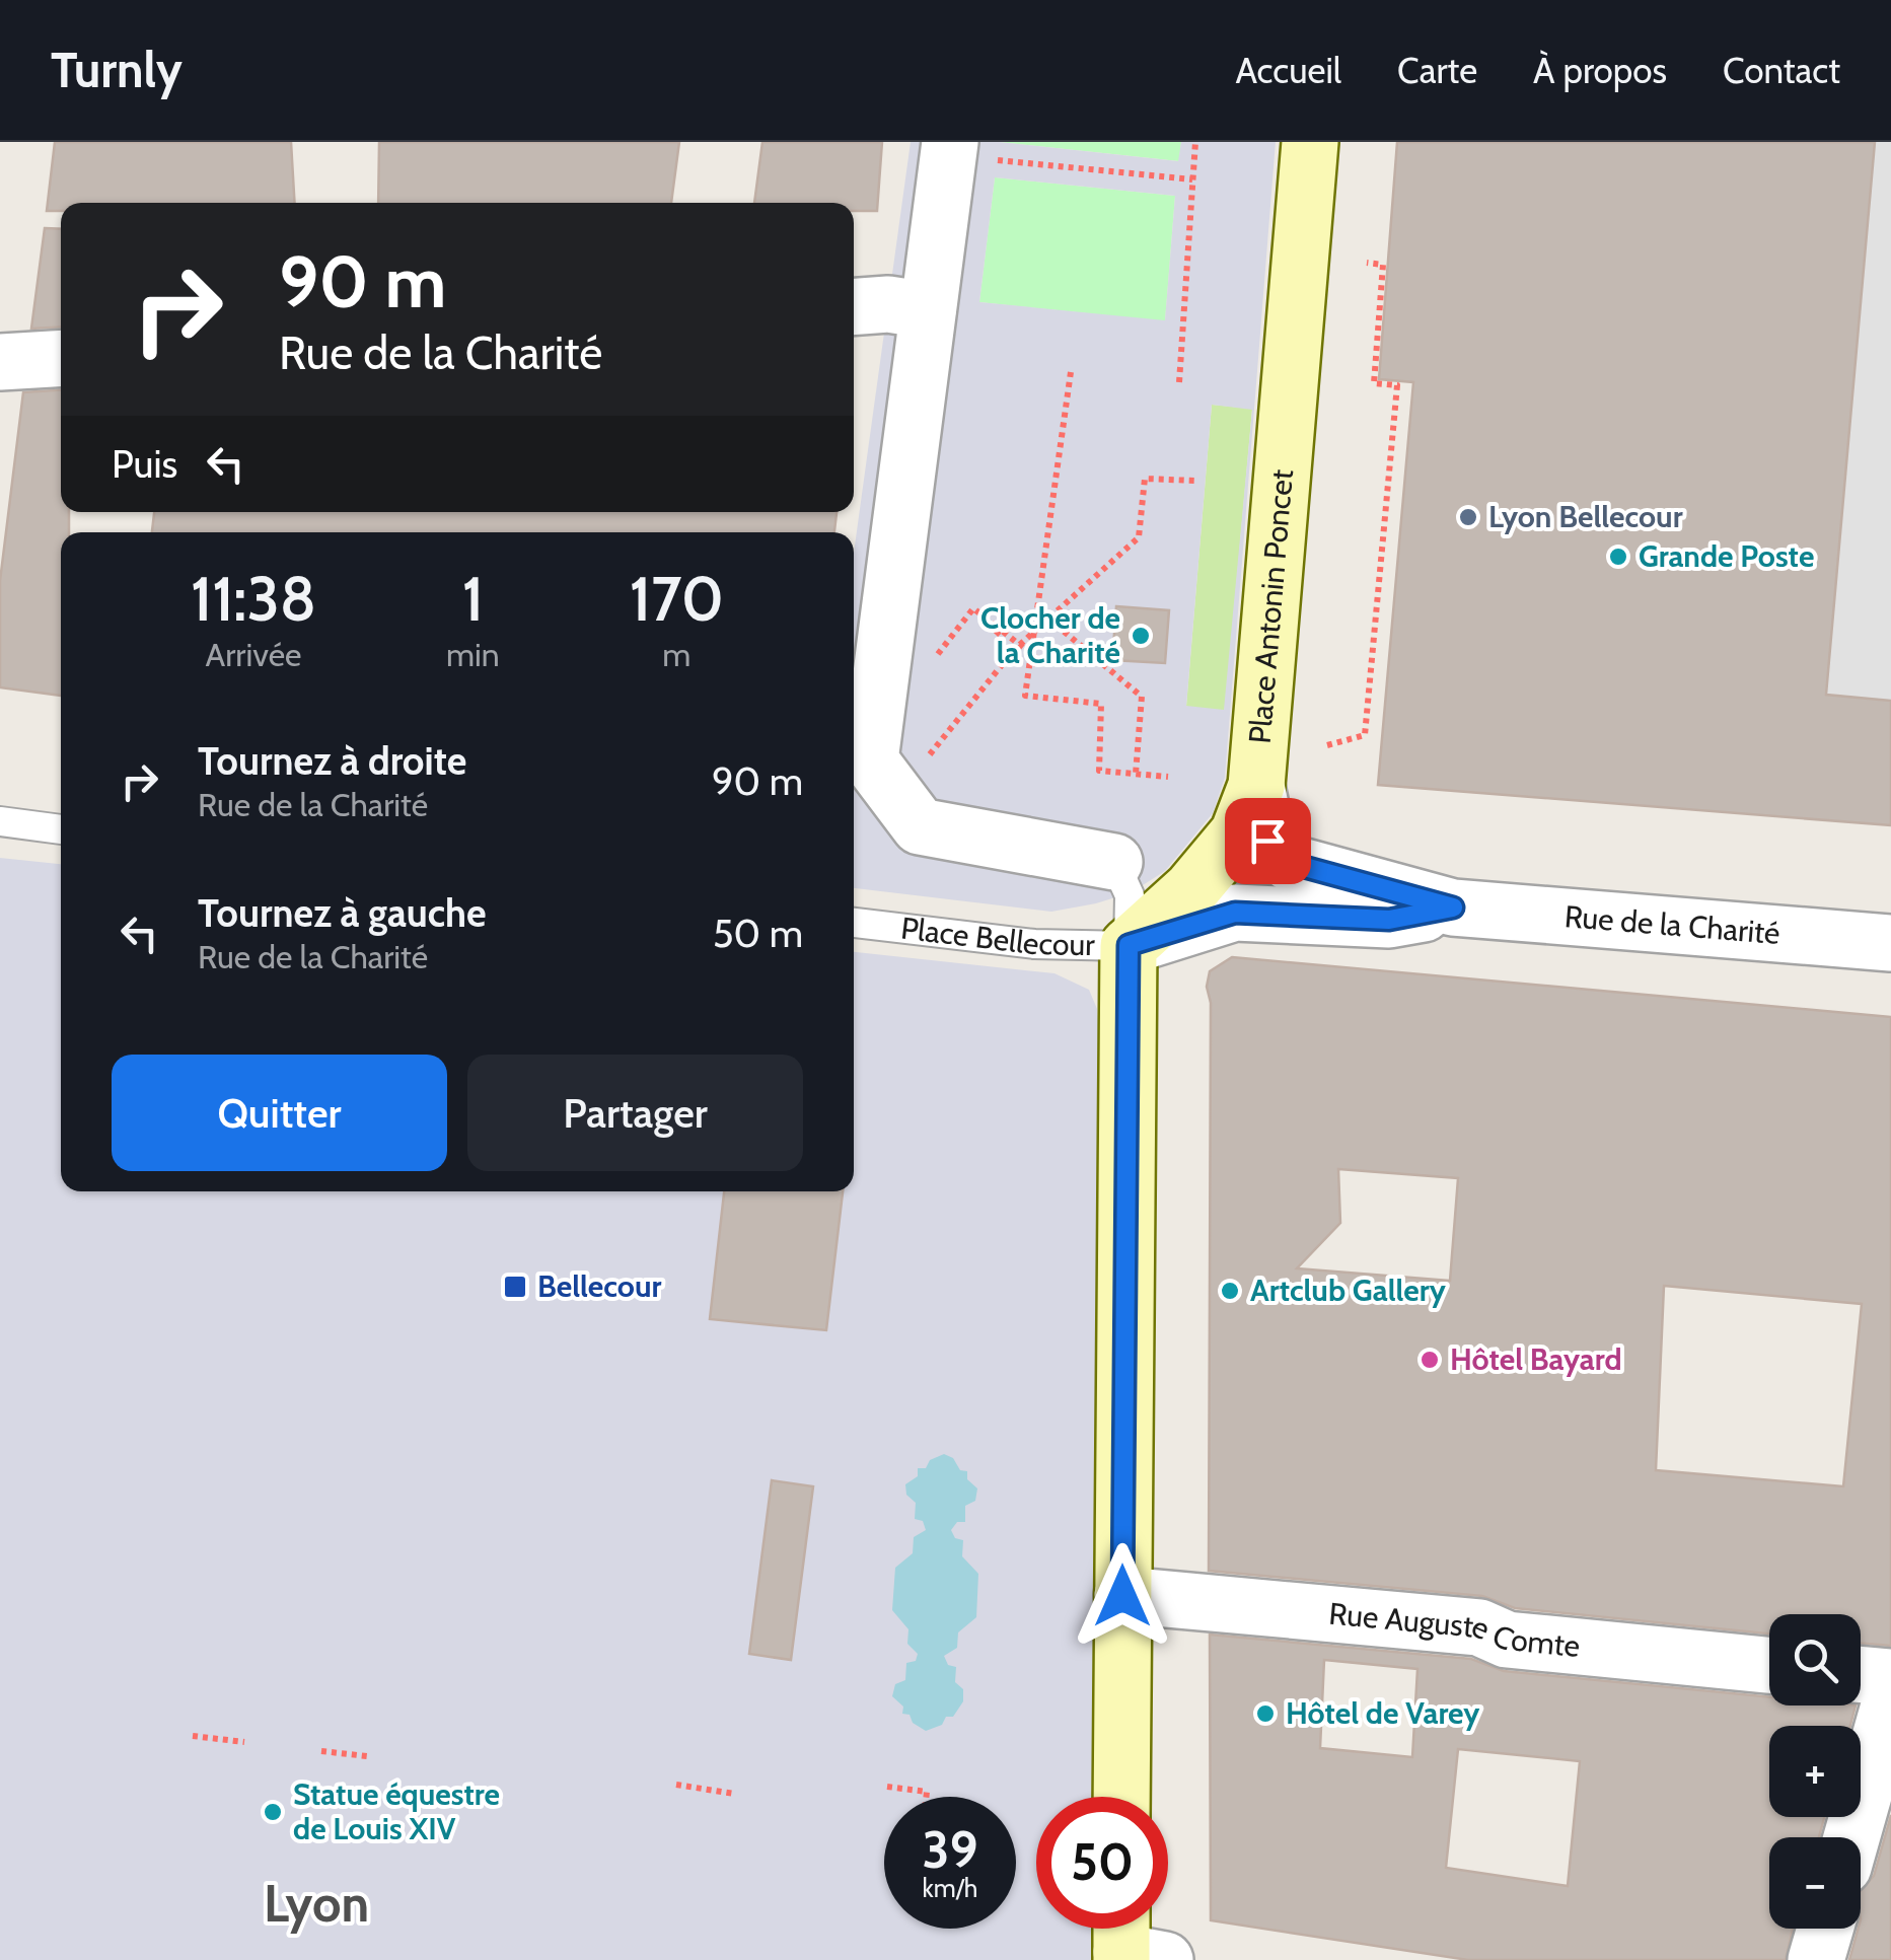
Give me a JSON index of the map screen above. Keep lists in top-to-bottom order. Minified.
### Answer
{"streets":{"main road":["Place Antonin Poncet","Place Bellecour"],"street":["Rue de la Charité","Rue Auguste Comte"]},"crossings":[["Place Antonin Poncet","Rue de la Charité"],["Place Antonin Poncet","Place Bellecour"],["Rue de la Charité","Place Bellecour"],["Place Bellecour","Rue Auguste Comte"]],"districts":["Lyon"],"places":{"other":["Lyon Bellecour","Grande Poste","Clocher de la Charité","Artclub Gallery","Hôtel Bayard","Hôtel de Varey","Statue équestre de Louis XIV"],"transit":["Bellecour"]},"page":{"header":"Turnly","nav":["Accueil","Carte","À propos","Contact"],"turn":["90 m","Rue de la Charité"],"then":"Puis","eta":["11:38","Arrivée","1","min","170","m"],"list":[{"name":"Tournez à droite","note":"Rue de la Charité","value":"90 m"},{"name":"Tournez à gauche","note":"Rue de la Charité","value":"50 m"}],"buttons":["Quitter","Partager"],"map_buttons":["+","−"],"speed":"39 km/h","limit":"50"}}
